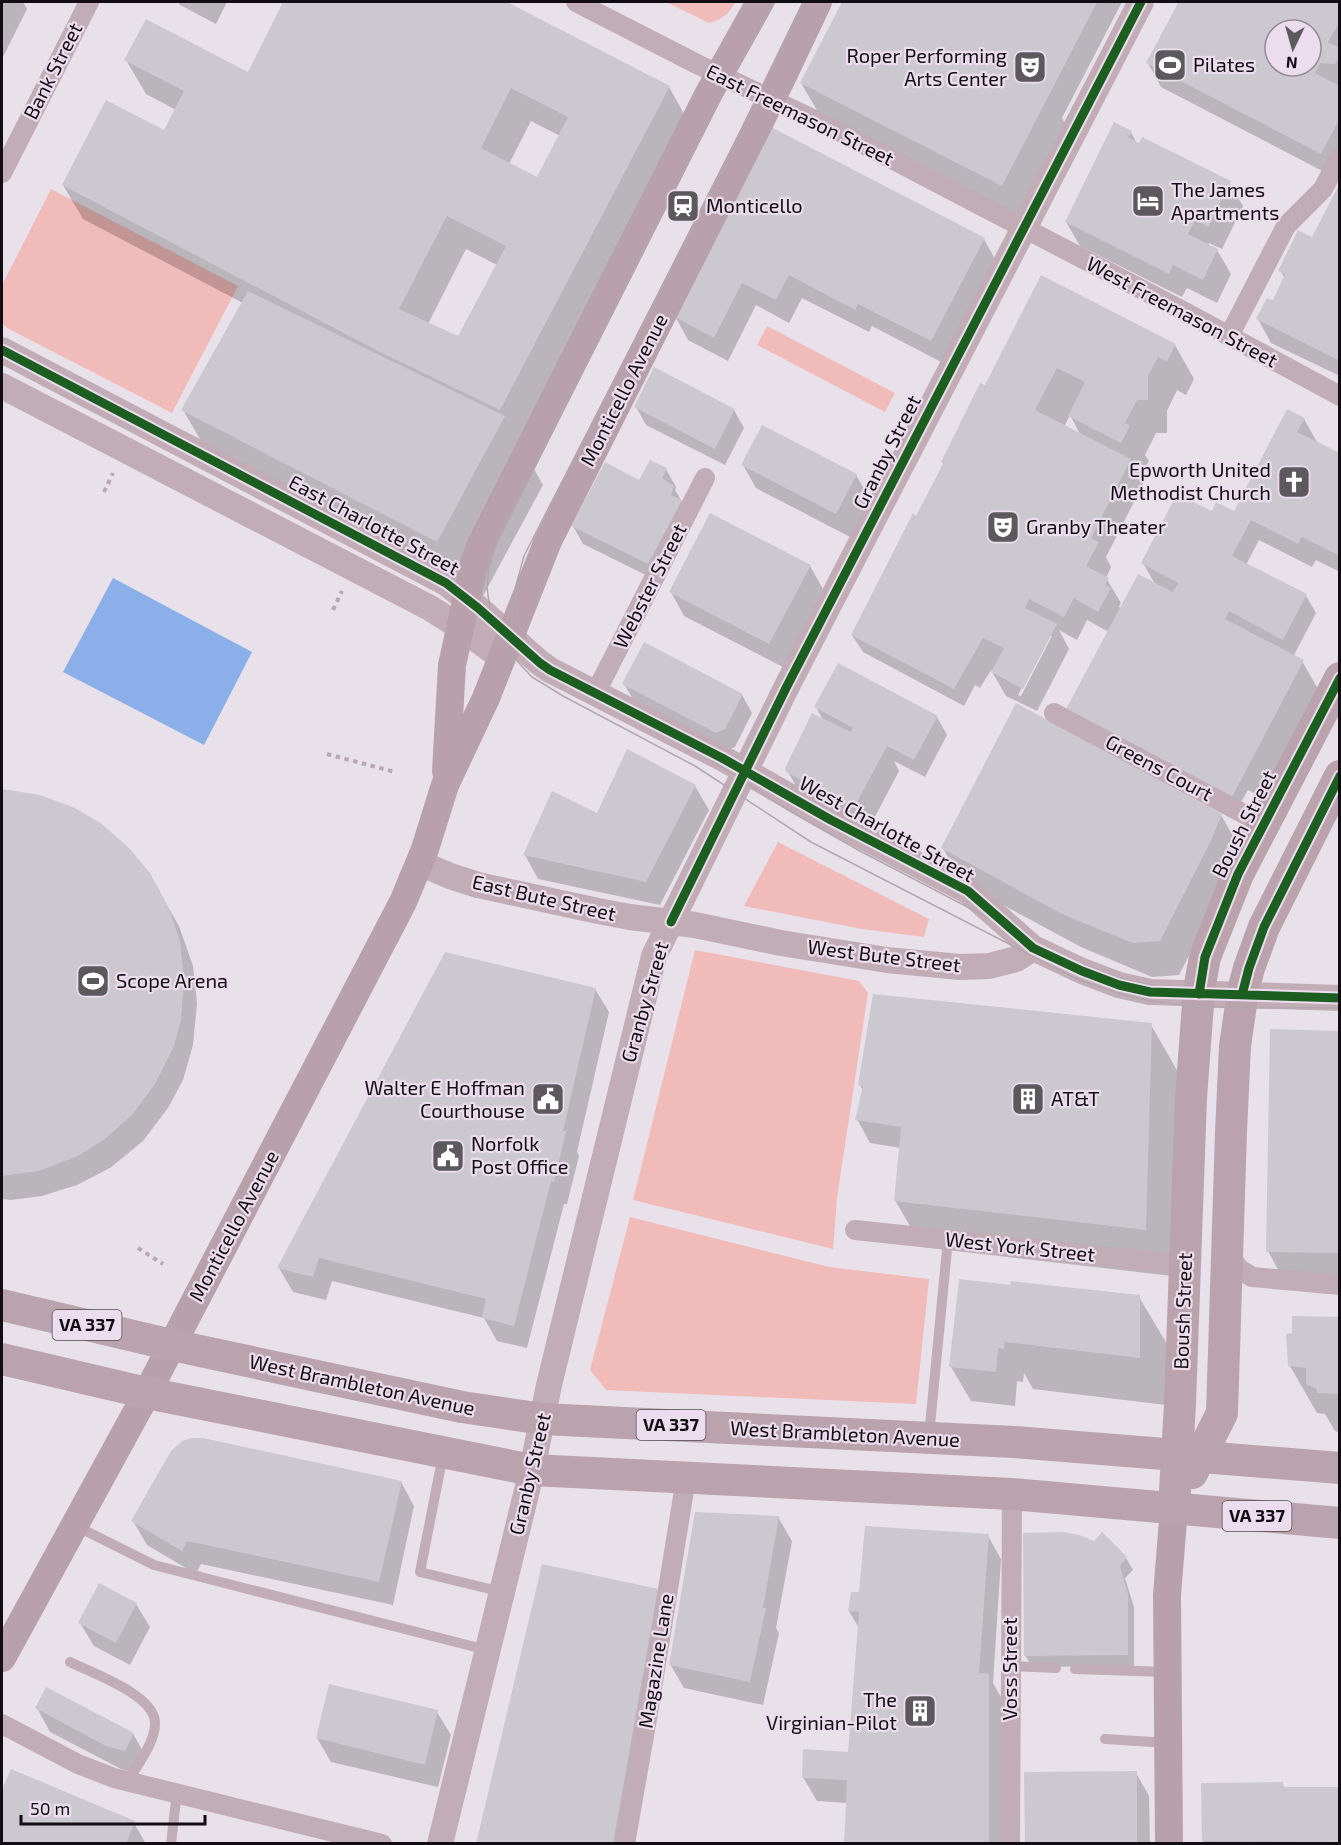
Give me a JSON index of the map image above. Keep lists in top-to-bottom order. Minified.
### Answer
{"streets":{"main road":["Monticello Avenue","Boush Street","VA 337","West Brambleton Avenue"],"street":["Bank Street","East Freemason Street","West Freemason Street","Granby Street","East Charlotte Street","Webster Street","Greens Court","West Charlotte Street","East Bute Street","West Bute Street","West York Street","Magazine Lane","Voss Street"]},"crossings":[["East Freemason Street","West Freemason Street"],["East Freemason Street","Monticello Avenue"],["East Freemason Street","Granby Street"],["West Freemason Street","Granby Street"],["Monticello Avenue","East Charlotte Street"],["Monticello Avenue","East Bute Street"],["Monticello Avenue","VA 337"],["Monticello Avenue","West Brambleton Avenue"],["Granby Street","East Charlotte Street"],["Granby Street","West Charlotte Street"],["Granby Street","East Bute Street"],["Granby Street","West Bute Street"],["Granby Street","VA 337"],["Granby Street","West Brambleton Avenue"],["East Charlotte Street","Webster Street"],["East Charlotte Street","West Charlotte Street"],["Greens Court","Boush Street"],["Boush Street","West York Street"],["Boush Street","VA 337"],["Boush Street","West Brambleton Avenue"],["West Charlotte Street","West Bute Street"],["East Bute Street","West Bute Street"],["VA 337","Magazine Lane"],["VA 337","Voss Street"]],"places":{"sports":["Pilates","Scope Arena"],"theatre":["Roper Performing Arts Center","Granby Theater"],"hotel":["The James Apartments"],"station":["Monticello"],"church":["Epworth United Methodist Church"],"public building":["Walter E Hoffman Courthouse","Norfolk Post Office"],"building":["AT&T","The Virginian-Pilot"]},"scale_bar":"50 m","north":"bottom"}
